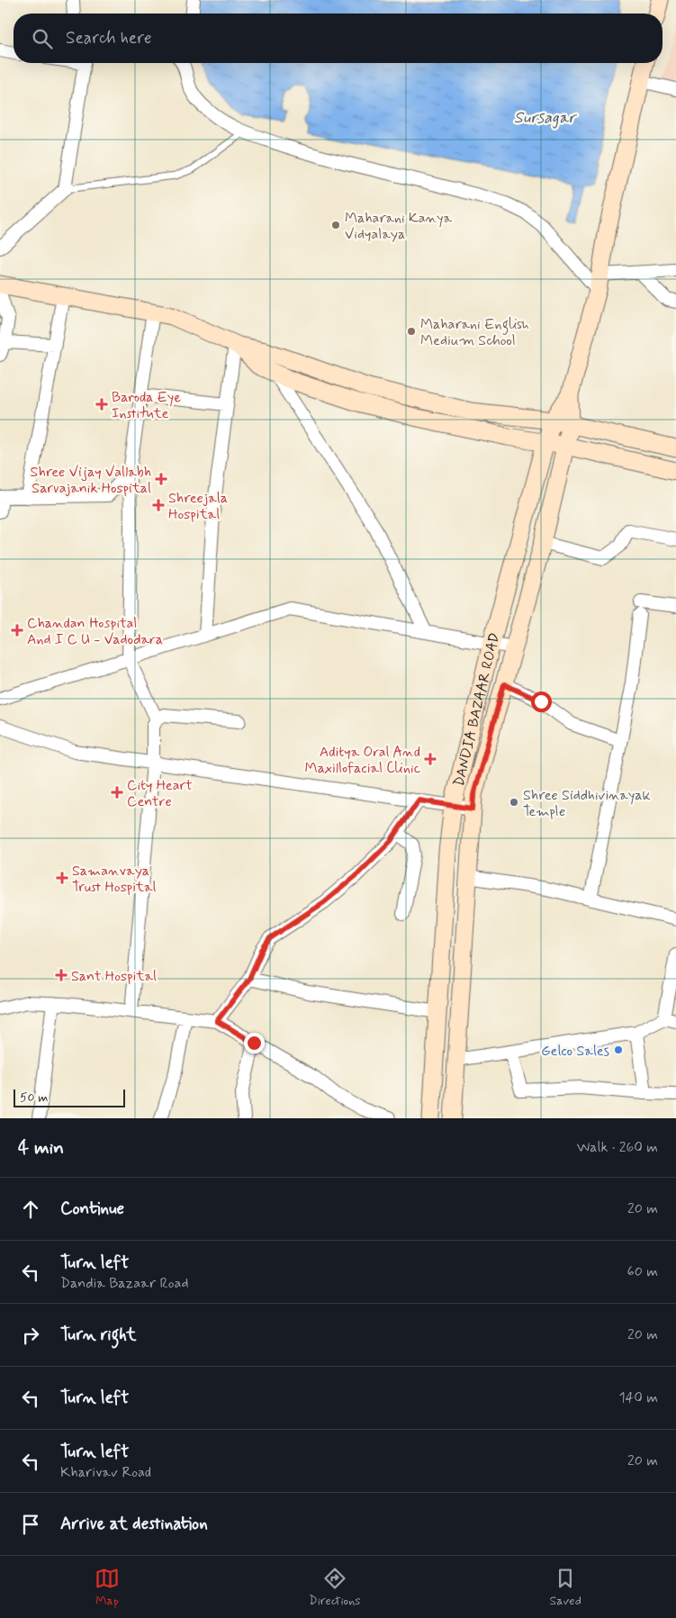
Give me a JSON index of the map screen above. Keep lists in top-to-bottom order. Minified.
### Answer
{"streets":{"street":["DANDIA BAZAAR ROAD"]},"water":["Sursagar"],"places":{"other":["Maharani Kanya Vidyalaya","Maharani English Medium School","Shree Siddhivinayak Temple","Gelco Sales"],"health":["Baroda Eye Institute","Shree Vijay Vallabh Sarvajanik Hospital","Shreejala Hospital","Chandan Hospital And I C U - Vadodara","Aditya Oral And Maxillofacial Clinic","City Heart Centre","Samanvaya Trust Hospital","Sant Hospital"]},"scale_bar":"50 m","page":{"search":"Search here","scale":"50 m","heading":["4 min","Walk · 260 m"],"list":[["Continue","20 m"],["Turn left","Dandia Bazaar Road","60 m"],["Turn right","20 m"],["Turn left","140 m"],["Turn left","Kharivav Road","20 m"],"Arrive at destination"],"nav":["Map","Directions","Saved"]}}
